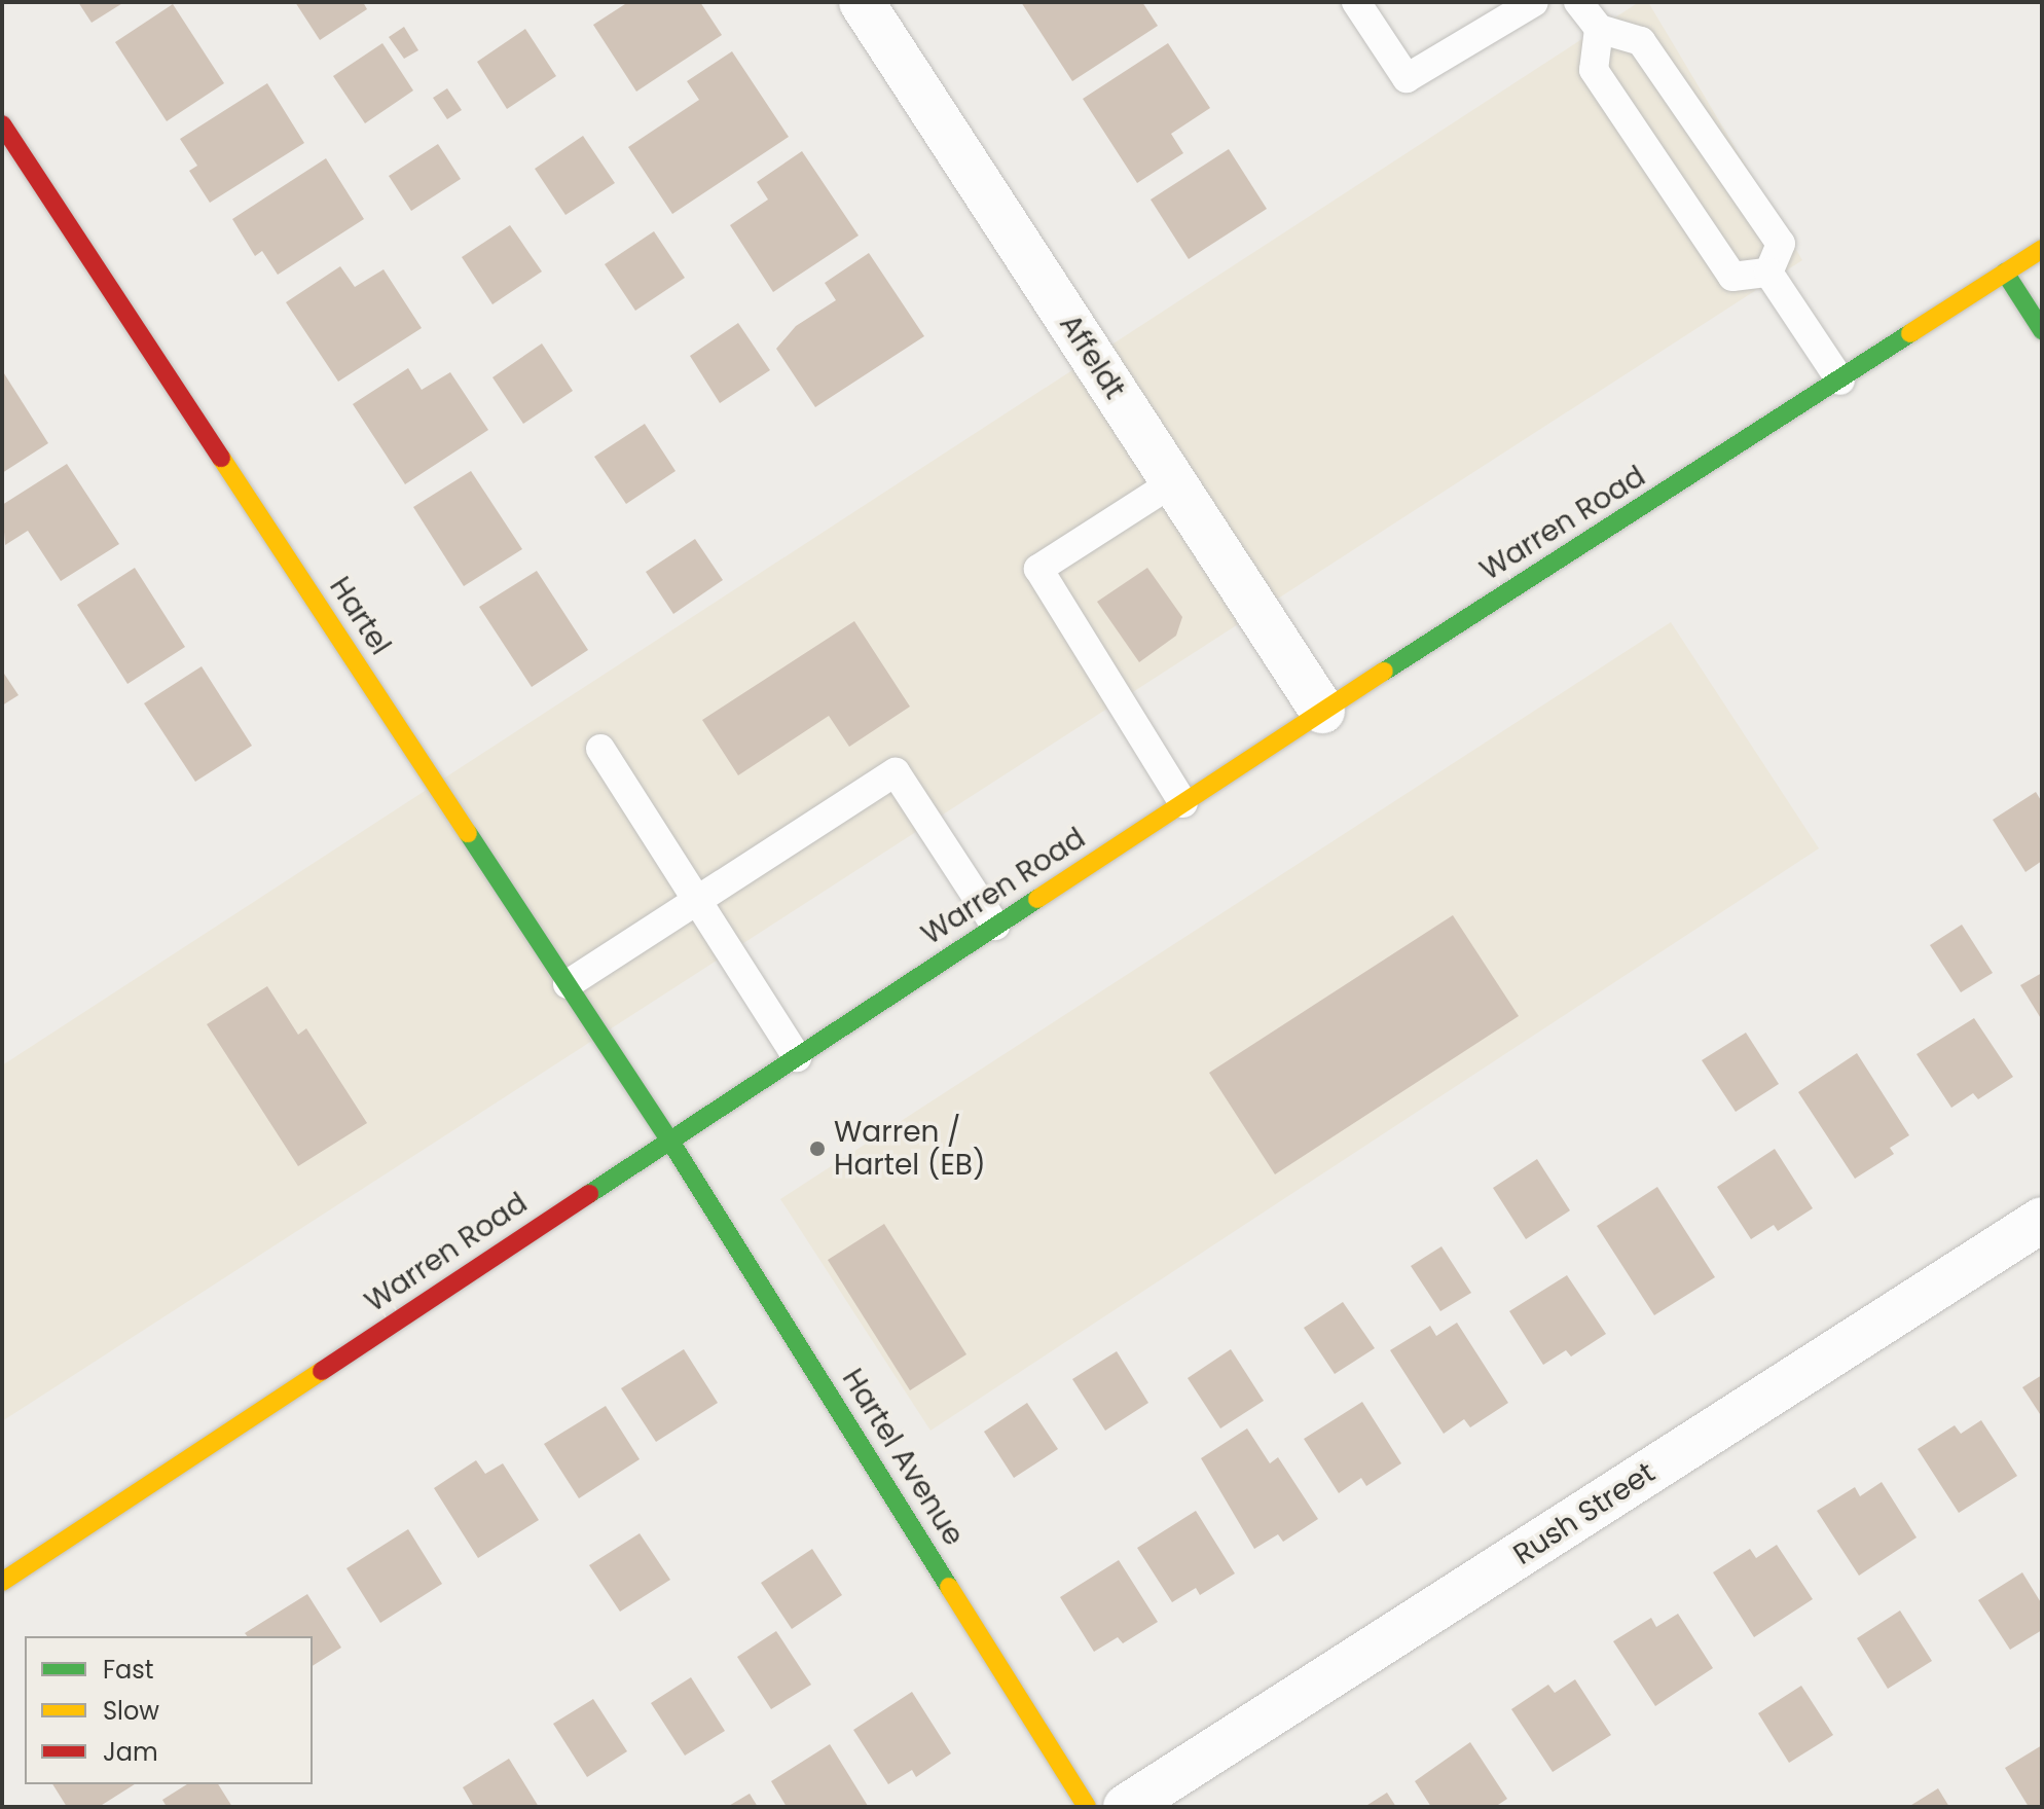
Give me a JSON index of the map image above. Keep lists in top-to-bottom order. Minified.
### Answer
{"streets":{"main road":["Warren Road","Hartel","Hartel Avenue"],"street":["Affeldt","Rush Street"]},"crossings":[["Affeldt","Warren Road"],["Warren Road","Hartel"],["Warren Road","Hartel Avenue"],["Hartel","Hartel Avenue"]],"places":["Warren / Hartel (EB)"],"legend":["Fast","Slow","Jam"]}
